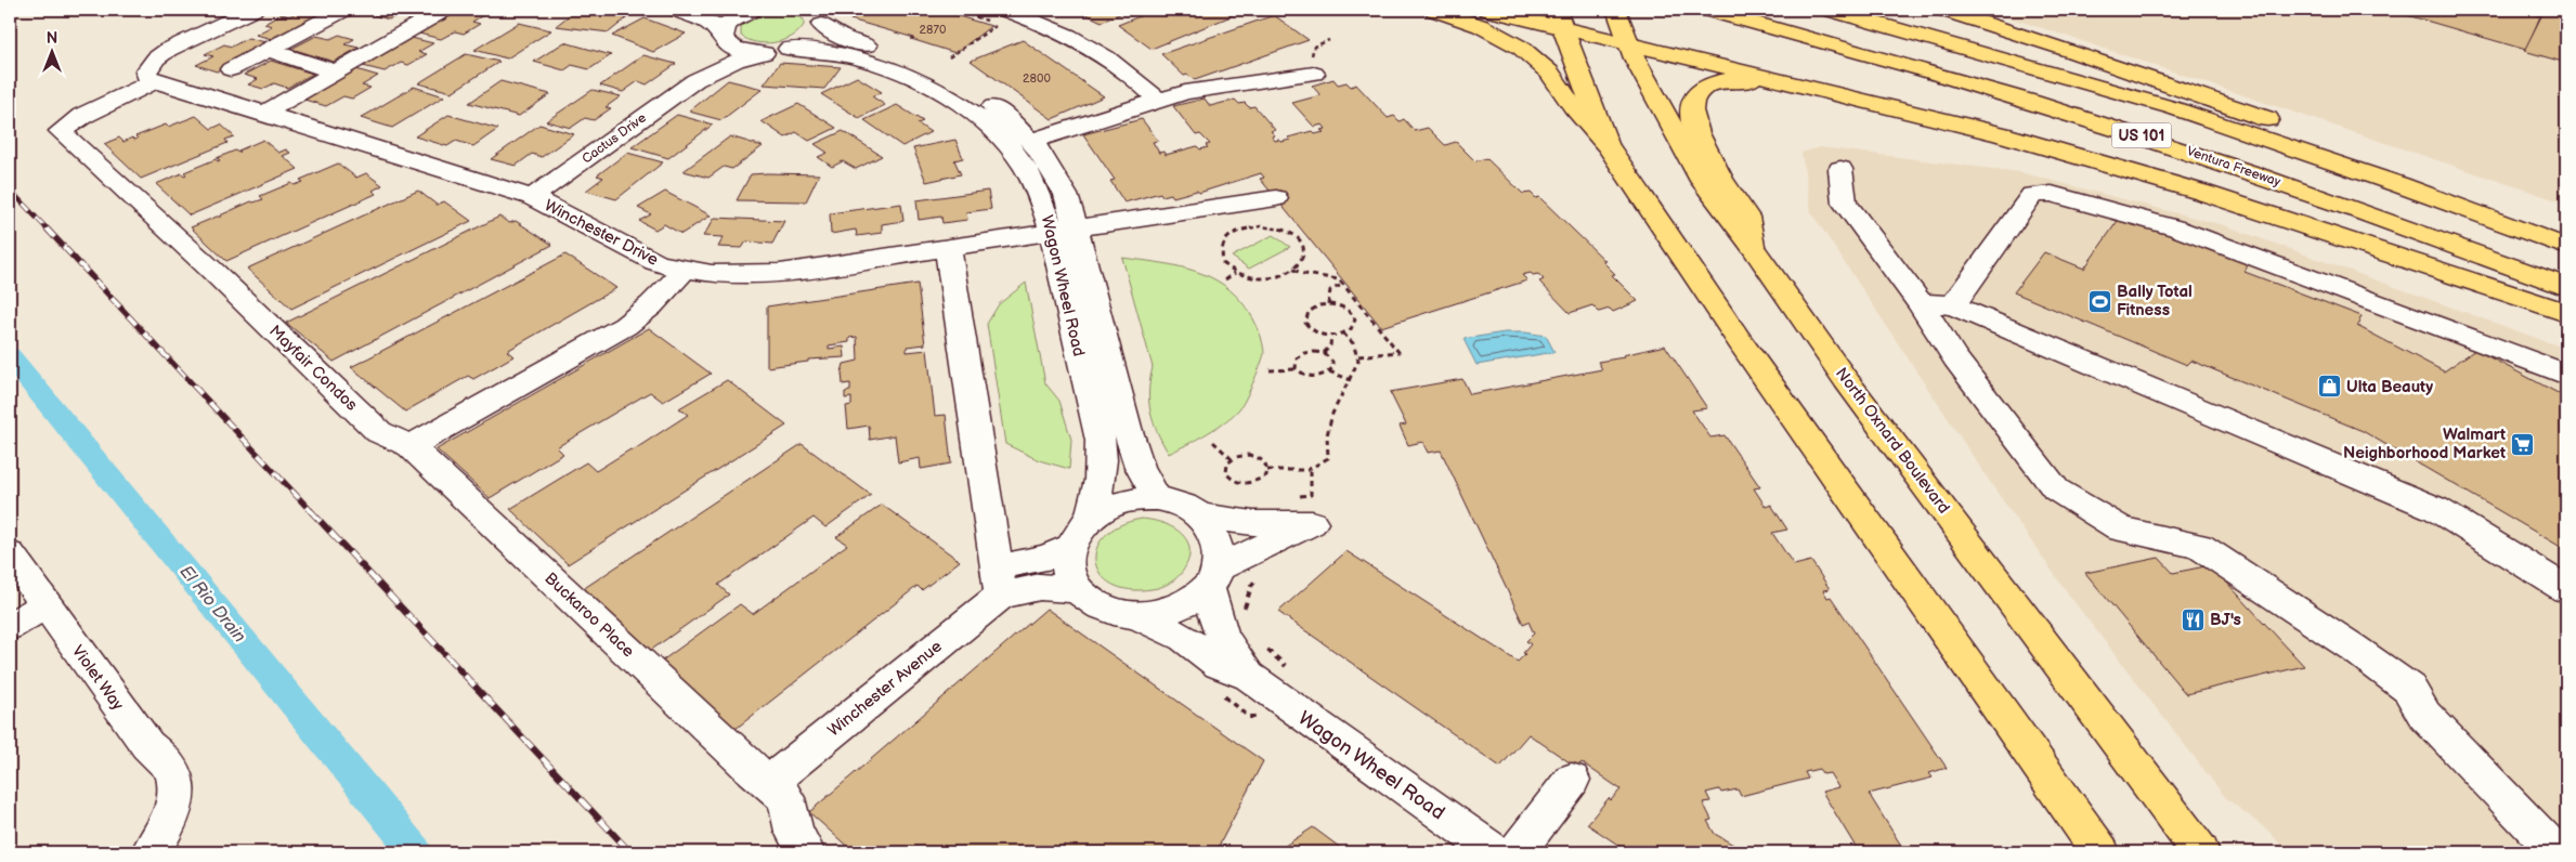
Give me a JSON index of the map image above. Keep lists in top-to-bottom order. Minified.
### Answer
{"streets":{"main road":["US 101","Ventura Freeway","North Oxnard Boulevard"],"street":["Cactus Drive","Winchester Drive","Wagon Wheel Road","Mayfair Condos","Buckaroo Place","Violet Way","Winchester Avenue"]},"crossings":[["Cactus Drive","Winchester Drive"],["Winchester Drive","Wagon Wheel Road"],["Winchester Drive","Mayfair Condos"],["Mayfair Condos","Buckaroo Place"],["Buckaroo Place","Winchester Avenue"]],"water":["El Rio Drain"],"places":{"sports":["Bally Total Fitness"],"shop":["Ulta Beauty"],"supermarket":["Walmart Neighborhood Market"],"restaurant":["BJ's"]},"house_numbers":["2870","2800"],"north":"top"}
